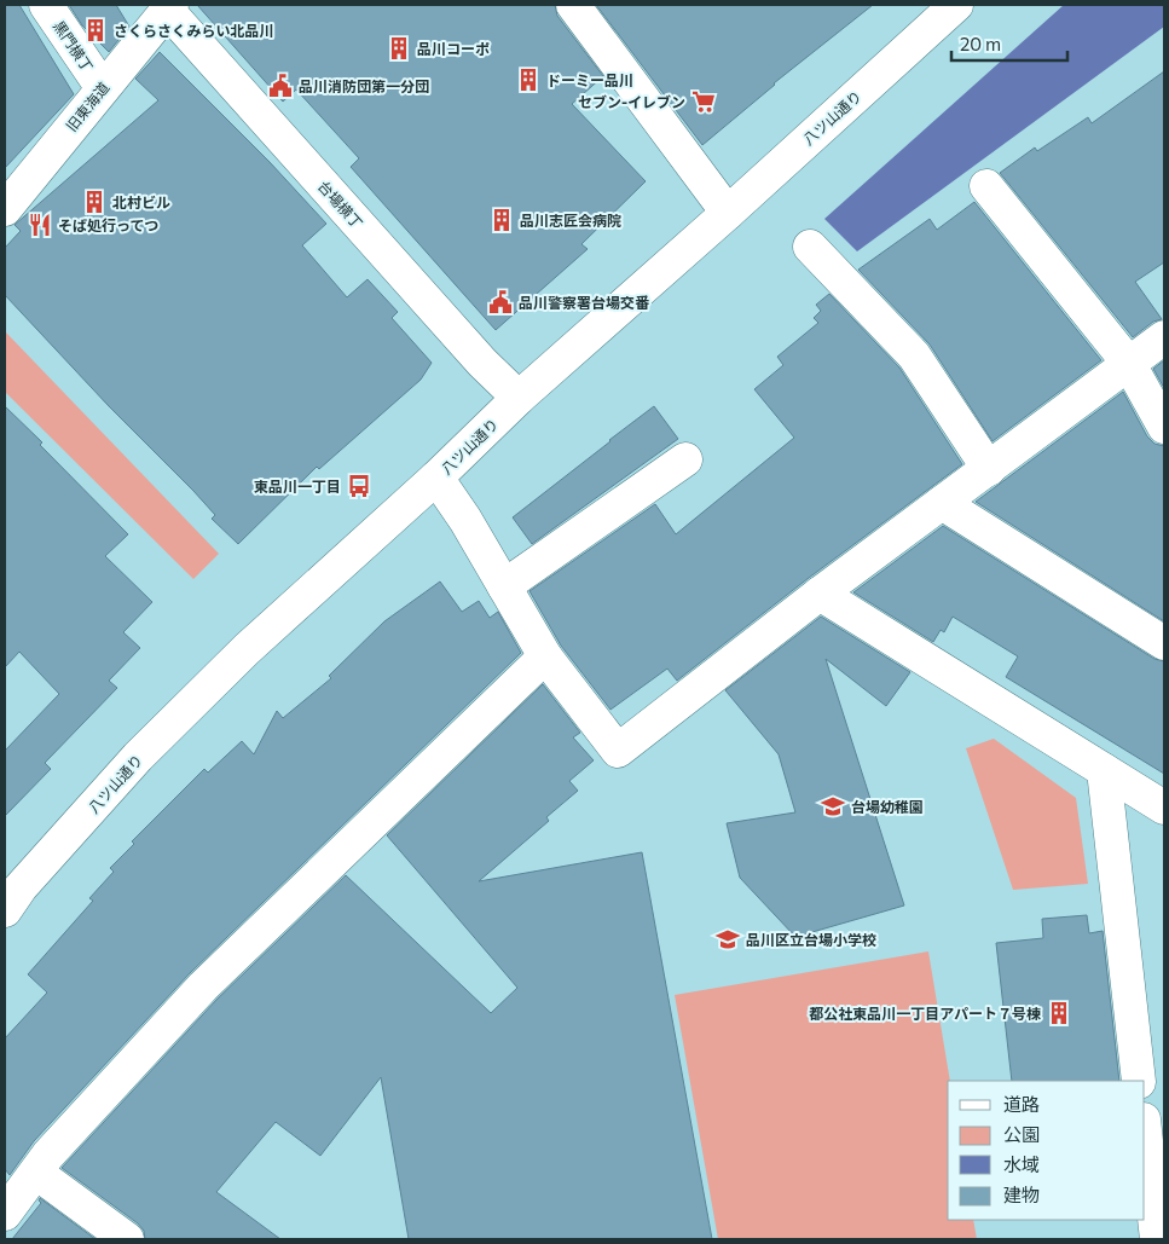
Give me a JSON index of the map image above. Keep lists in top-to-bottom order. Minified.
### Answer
{"streets":{"street":["黒門横丁","旧東海道","八ツ山通り","台場横丁"]},"crossings":[["黒門横丁","旧東海道"],["旧東海道","台場横丁"],["八ツ山通り","台場横丁"]],"places":{"building":["さくらさくみらい北品川","品川コーポ","ドーミー品川","北村ビル","品川志匠会病院","都公社東品川一丁目アパート７号棟"],"public building":["品川消防団第一分団","品川警察署台場交番"],"supermarket":["セブン-イレブン"],"restaurant":["そば処行ってつ"],"bus stop":["東品川一丁目"],"school or university":["台場幼稚園","品川区立台場小学校"]},"legend":["道路","公園","水域","建物"],"scale_bar":"20 m"}
